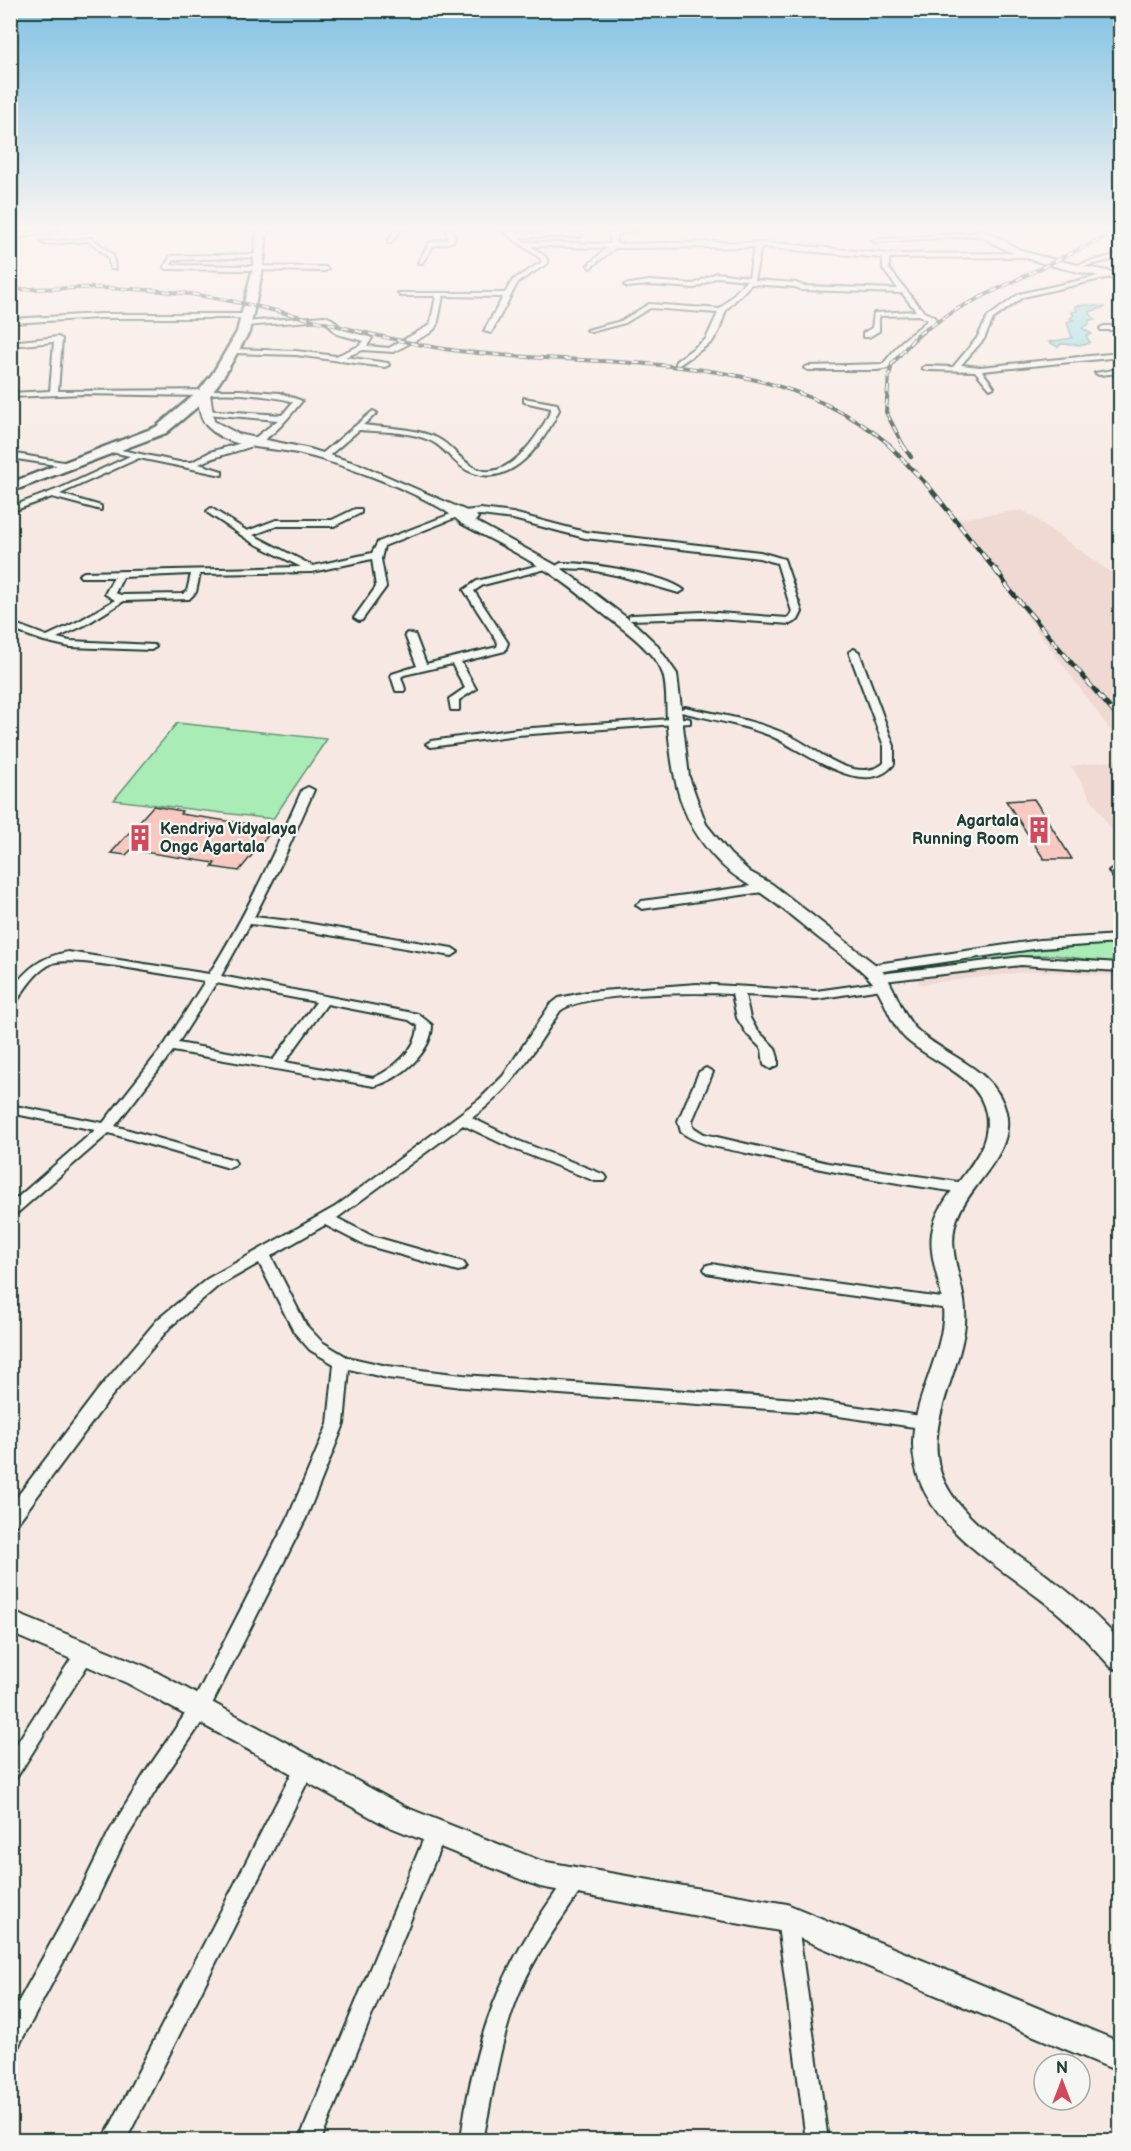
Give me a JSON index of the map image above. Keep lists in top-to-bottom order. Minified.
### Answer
{"places":{"building":["Agartala Running Room","Kendriya Vidyalaya Ongc Agartala"]},"north":"top"}
